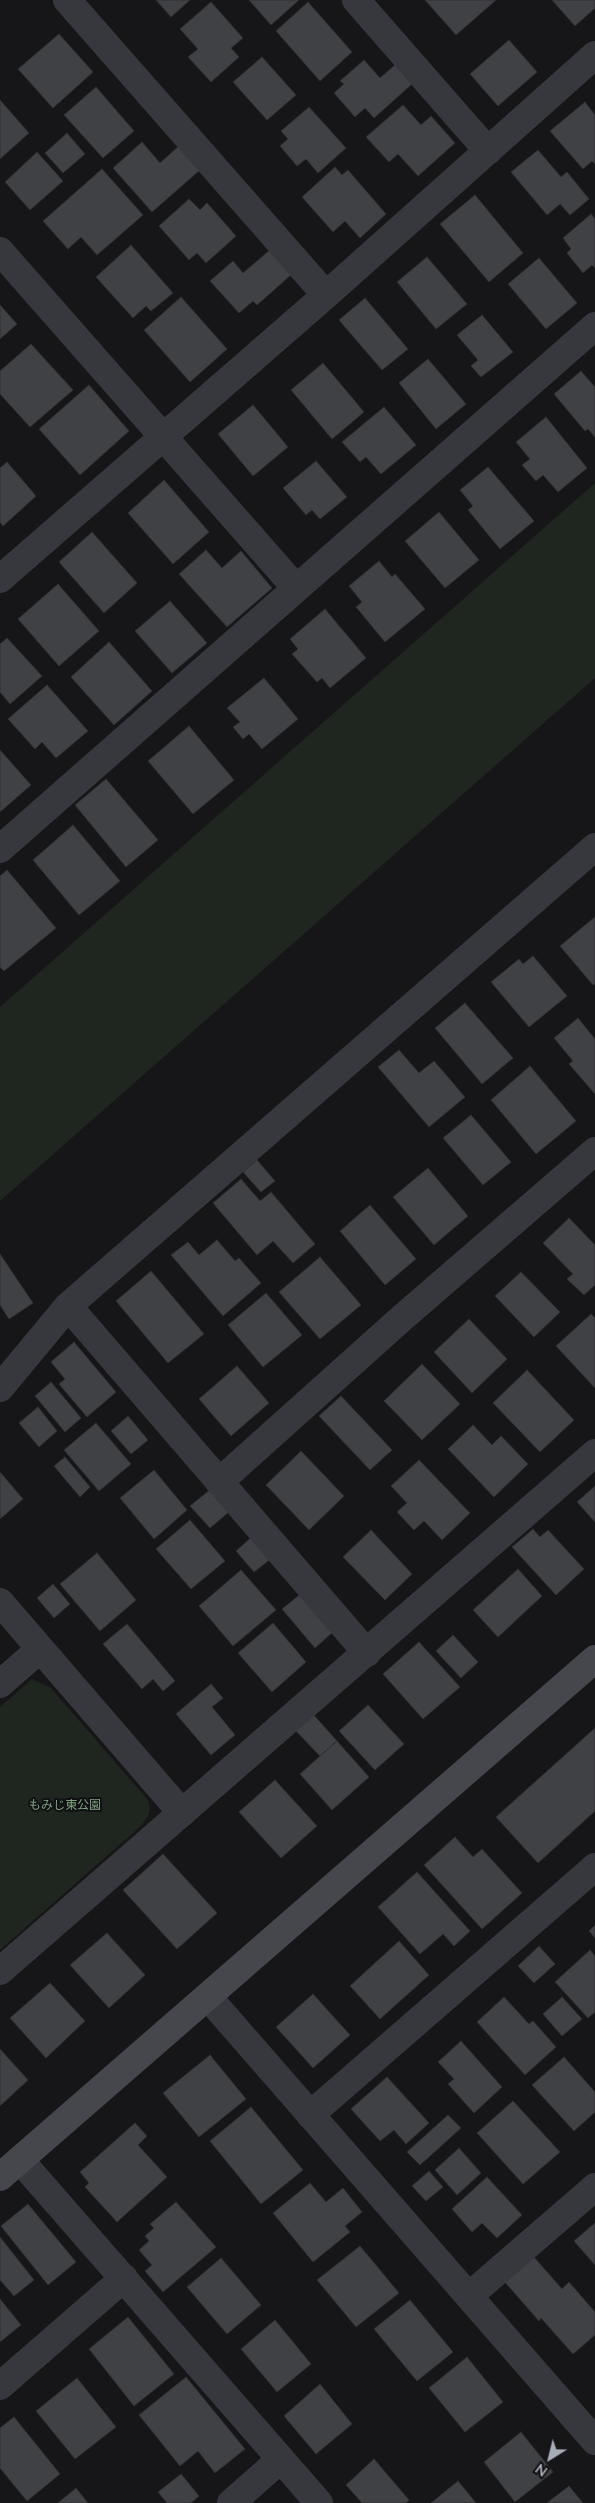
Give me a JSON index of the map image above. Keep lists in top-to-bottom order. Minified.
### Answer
{"parks":["もみじ東公園"],"north":"bottom left"}
